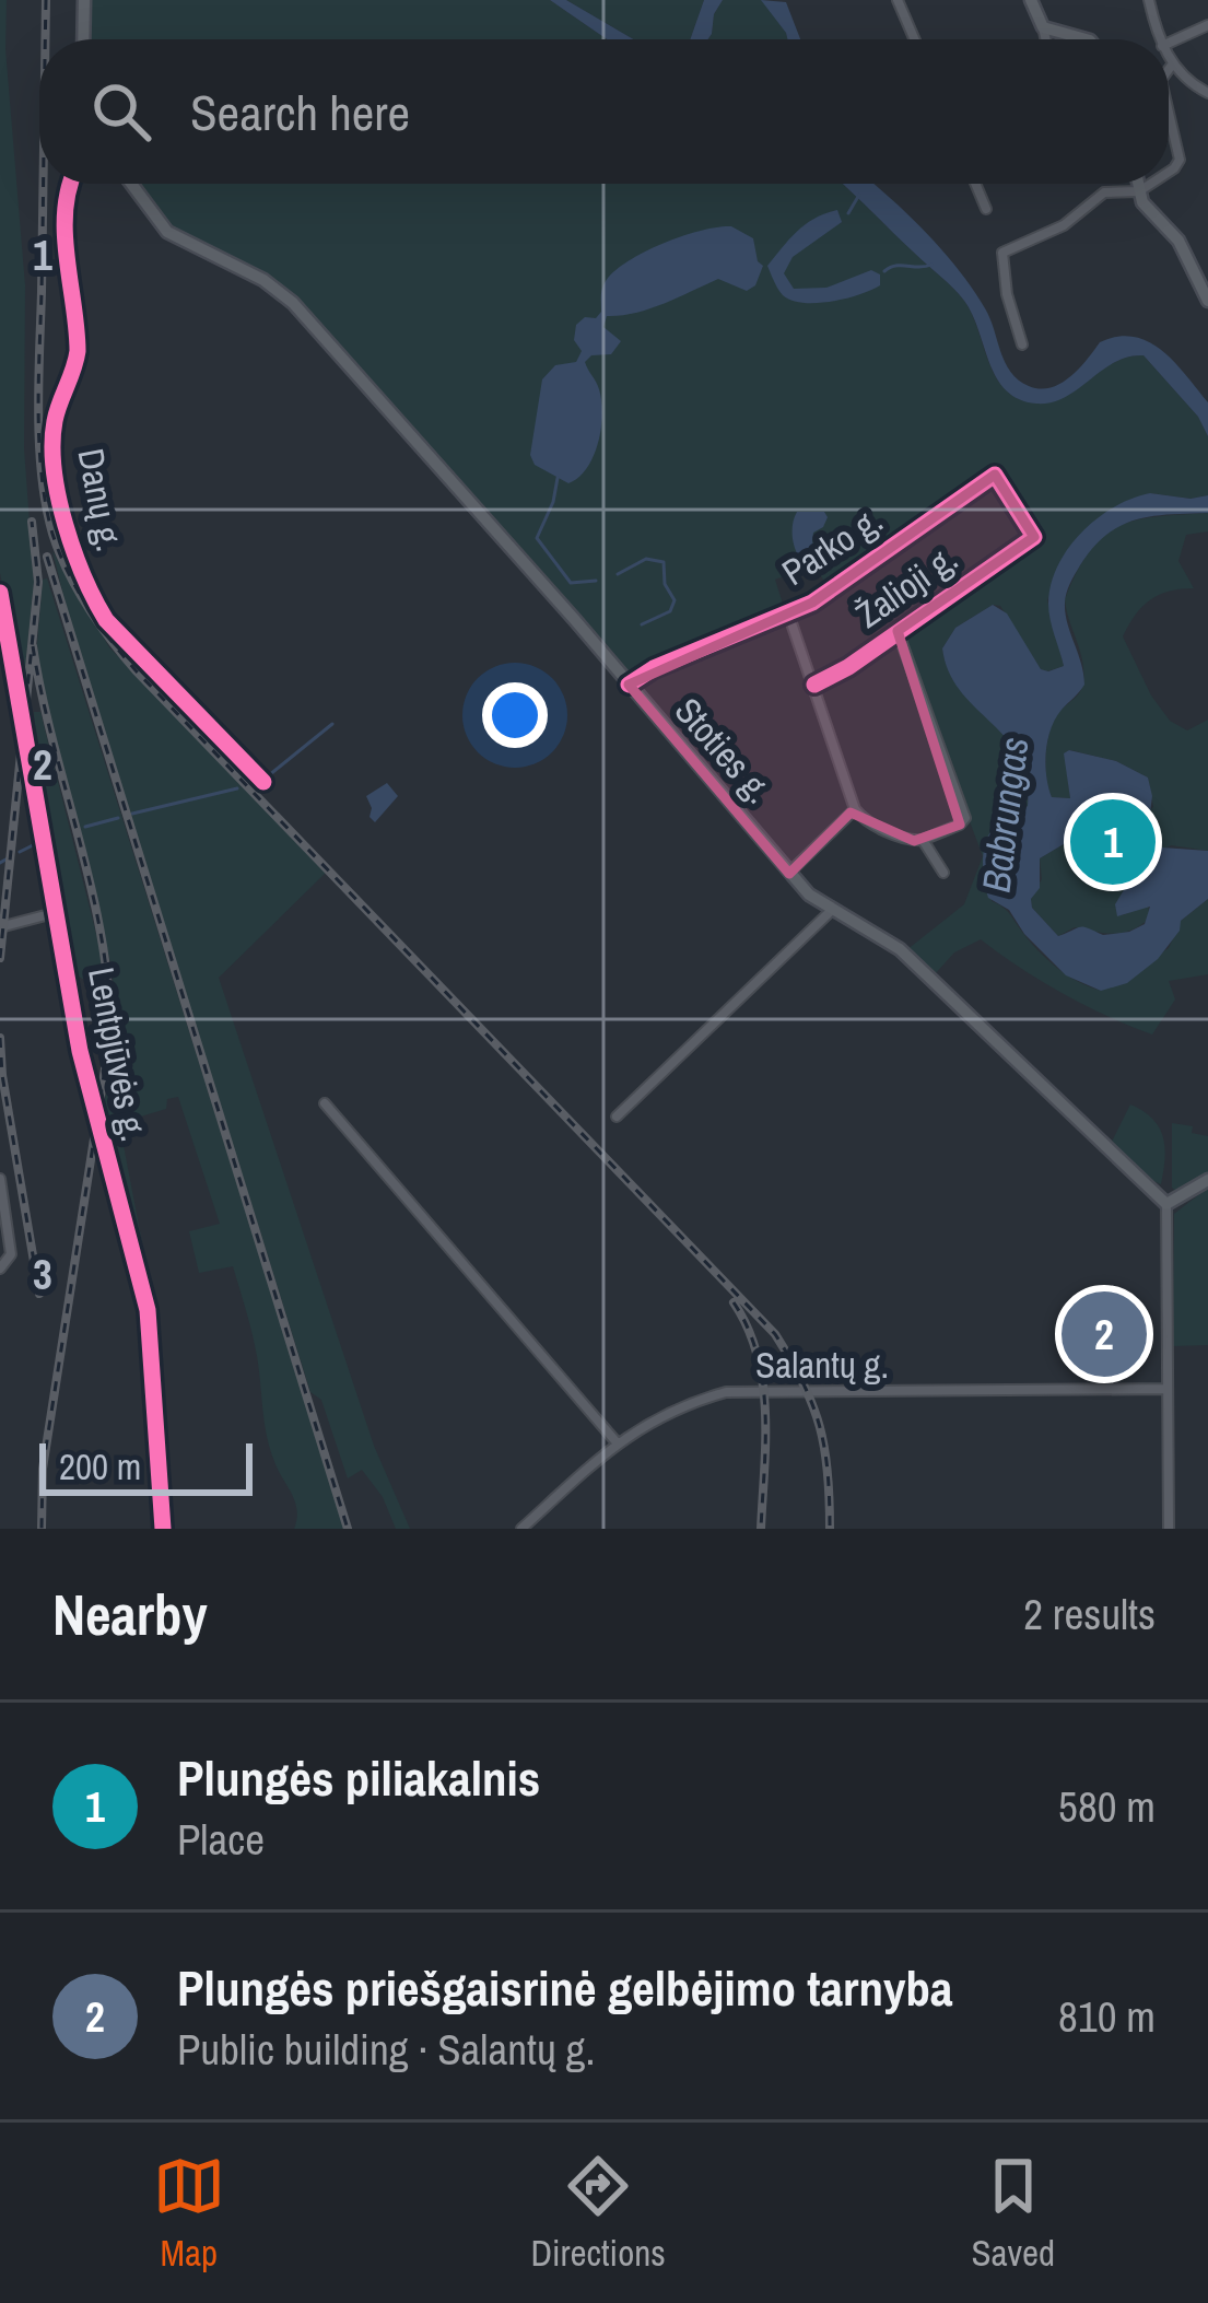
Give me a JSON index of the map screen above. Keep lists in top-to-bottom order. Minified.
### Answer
{"streets":{"main road":["Stoties g."],"street":["Danų g.","Parko g.","Žalioji g.","Lentpjūvės g.","Salantų g."]},"crossings":[["Parko g.","Žalioji g."],["Parko g.","Stoties g."]],"water":["Babrungas"],"scale_bar":"200 m","page":{"search":"Search here","pins":["1","2"],"scale":"200 m","heading":["Nearby","2 results"],"list":[{"mark":"1","name":"Plungės piliakalnis","note":"Place","value":"580 m"},{"mark":"2","name":"Plungės priešgaisrinė gelbėjimo tarnyba","note":"Public building · Salantų g.","value":"810 m"}],"nav":["Map","Directions","Saved"]},"grid":{"rows":["1","2","3"]}}
